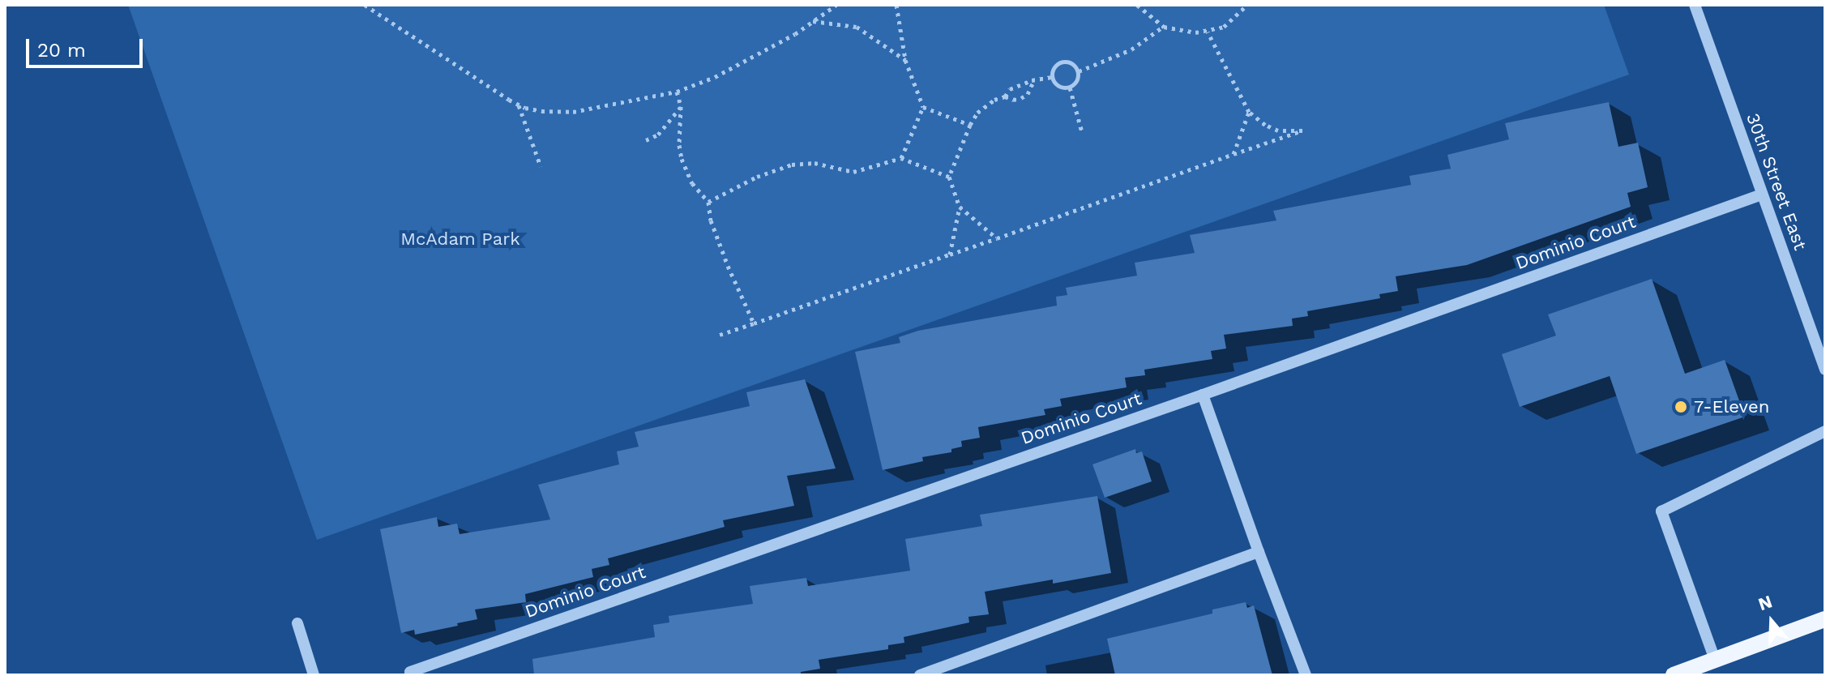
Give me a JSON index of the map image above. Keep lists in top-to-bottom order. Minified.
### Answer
{"streets":{"street":["30th Street East","Dominio Court"]},"crossings":[["30th Street East","Dominio Court"]],"parks":["McAdam Park"],"places":["7-Eleven"],"scale_bar":"20 m","north":"top"}
